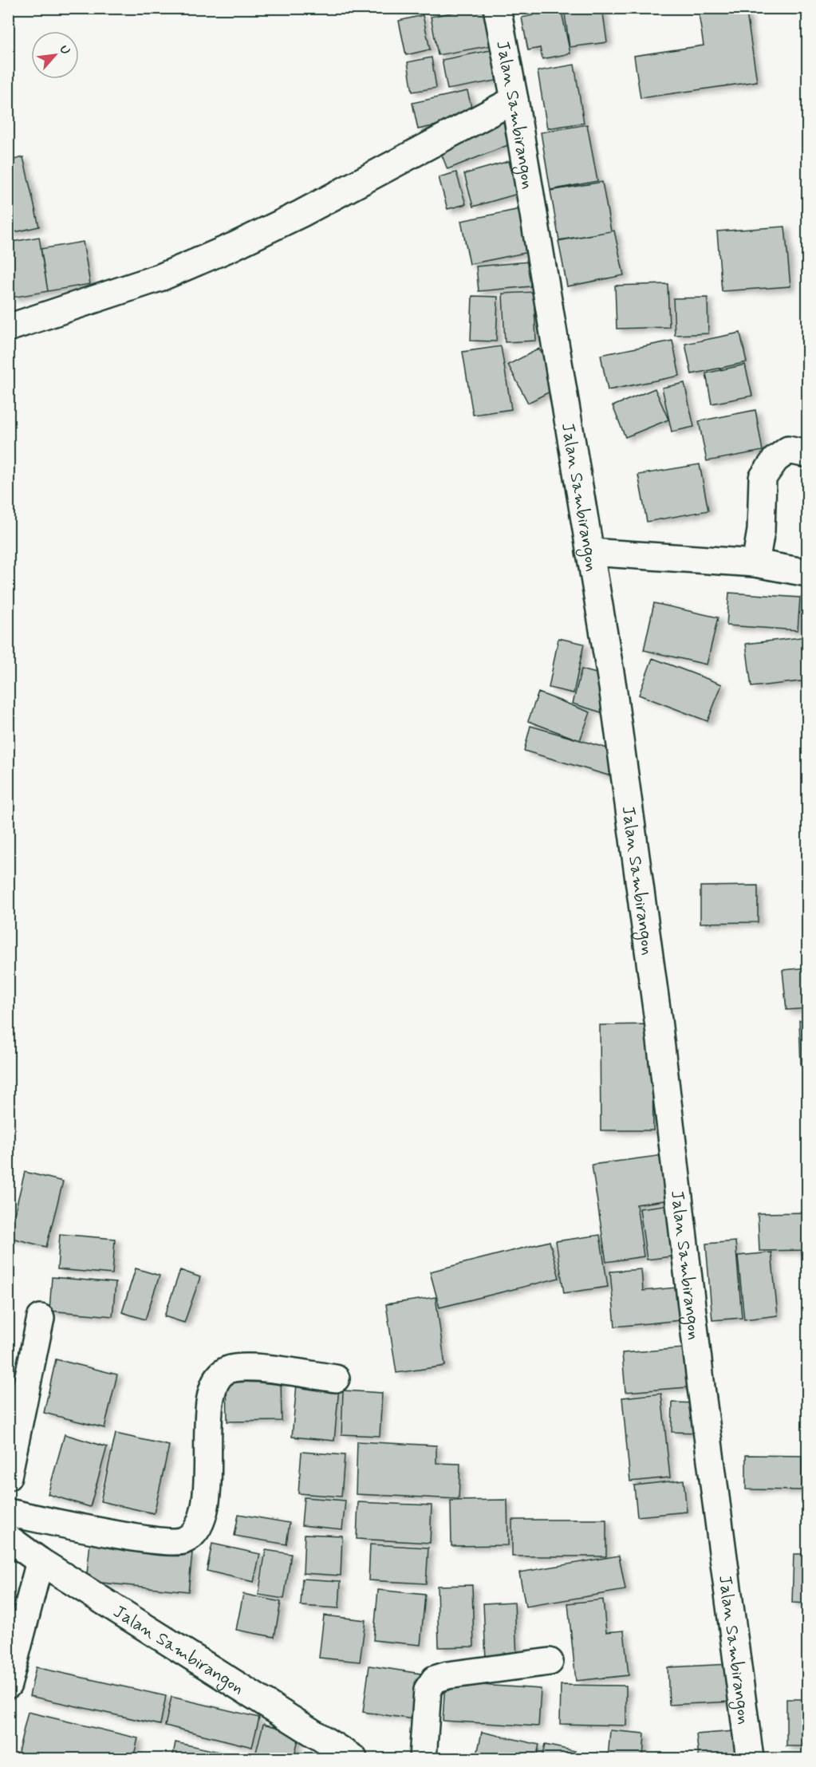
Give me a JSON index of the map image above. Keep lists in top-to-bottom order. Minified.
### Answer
{"streets":{"street":["Jalan Sambirangon"]},"north":"top right"}
